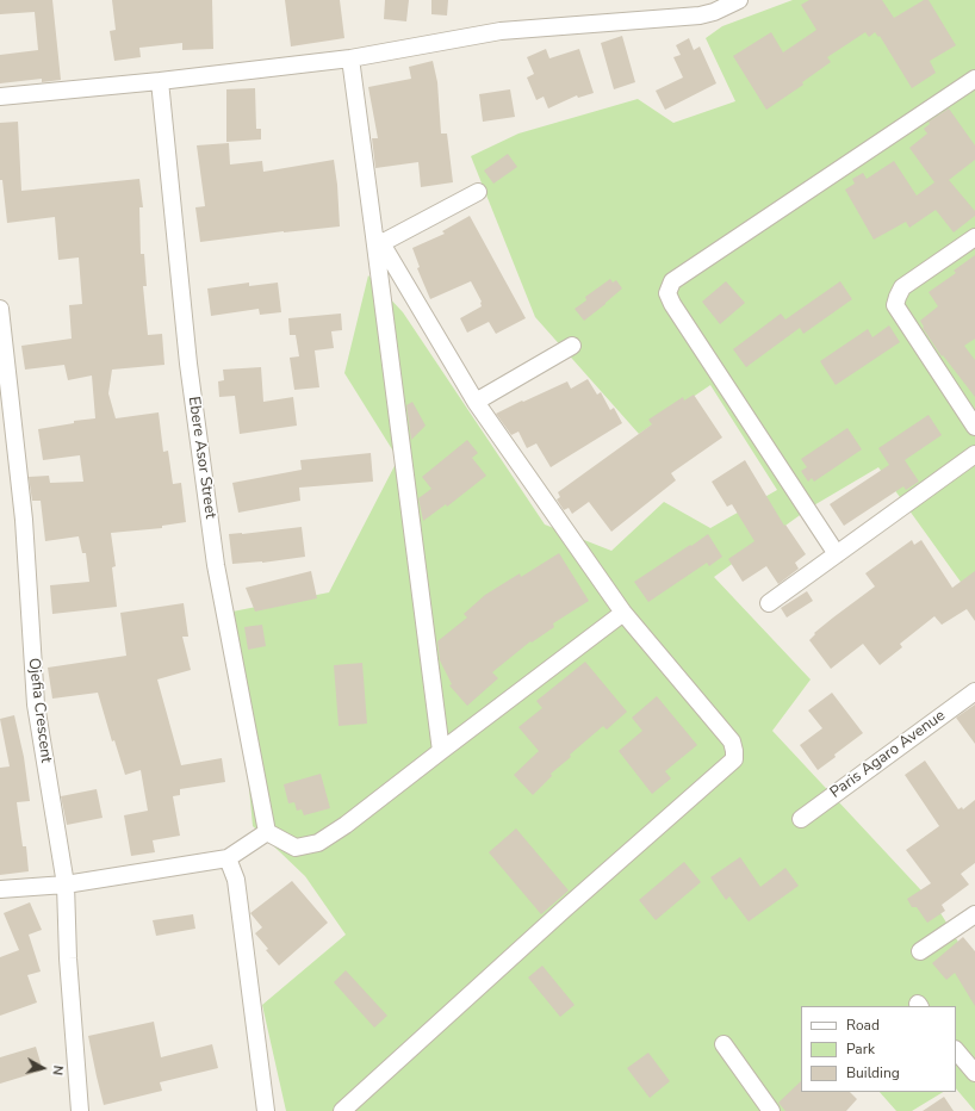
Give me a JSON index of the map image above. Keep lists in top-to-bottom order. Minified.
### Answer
{"streets":{"street":["Ebere Asor Street","Ojefia Crescent","Paris Agaro Avenue"]},"legend":["Road","Park","Building"],"north":"right"}
